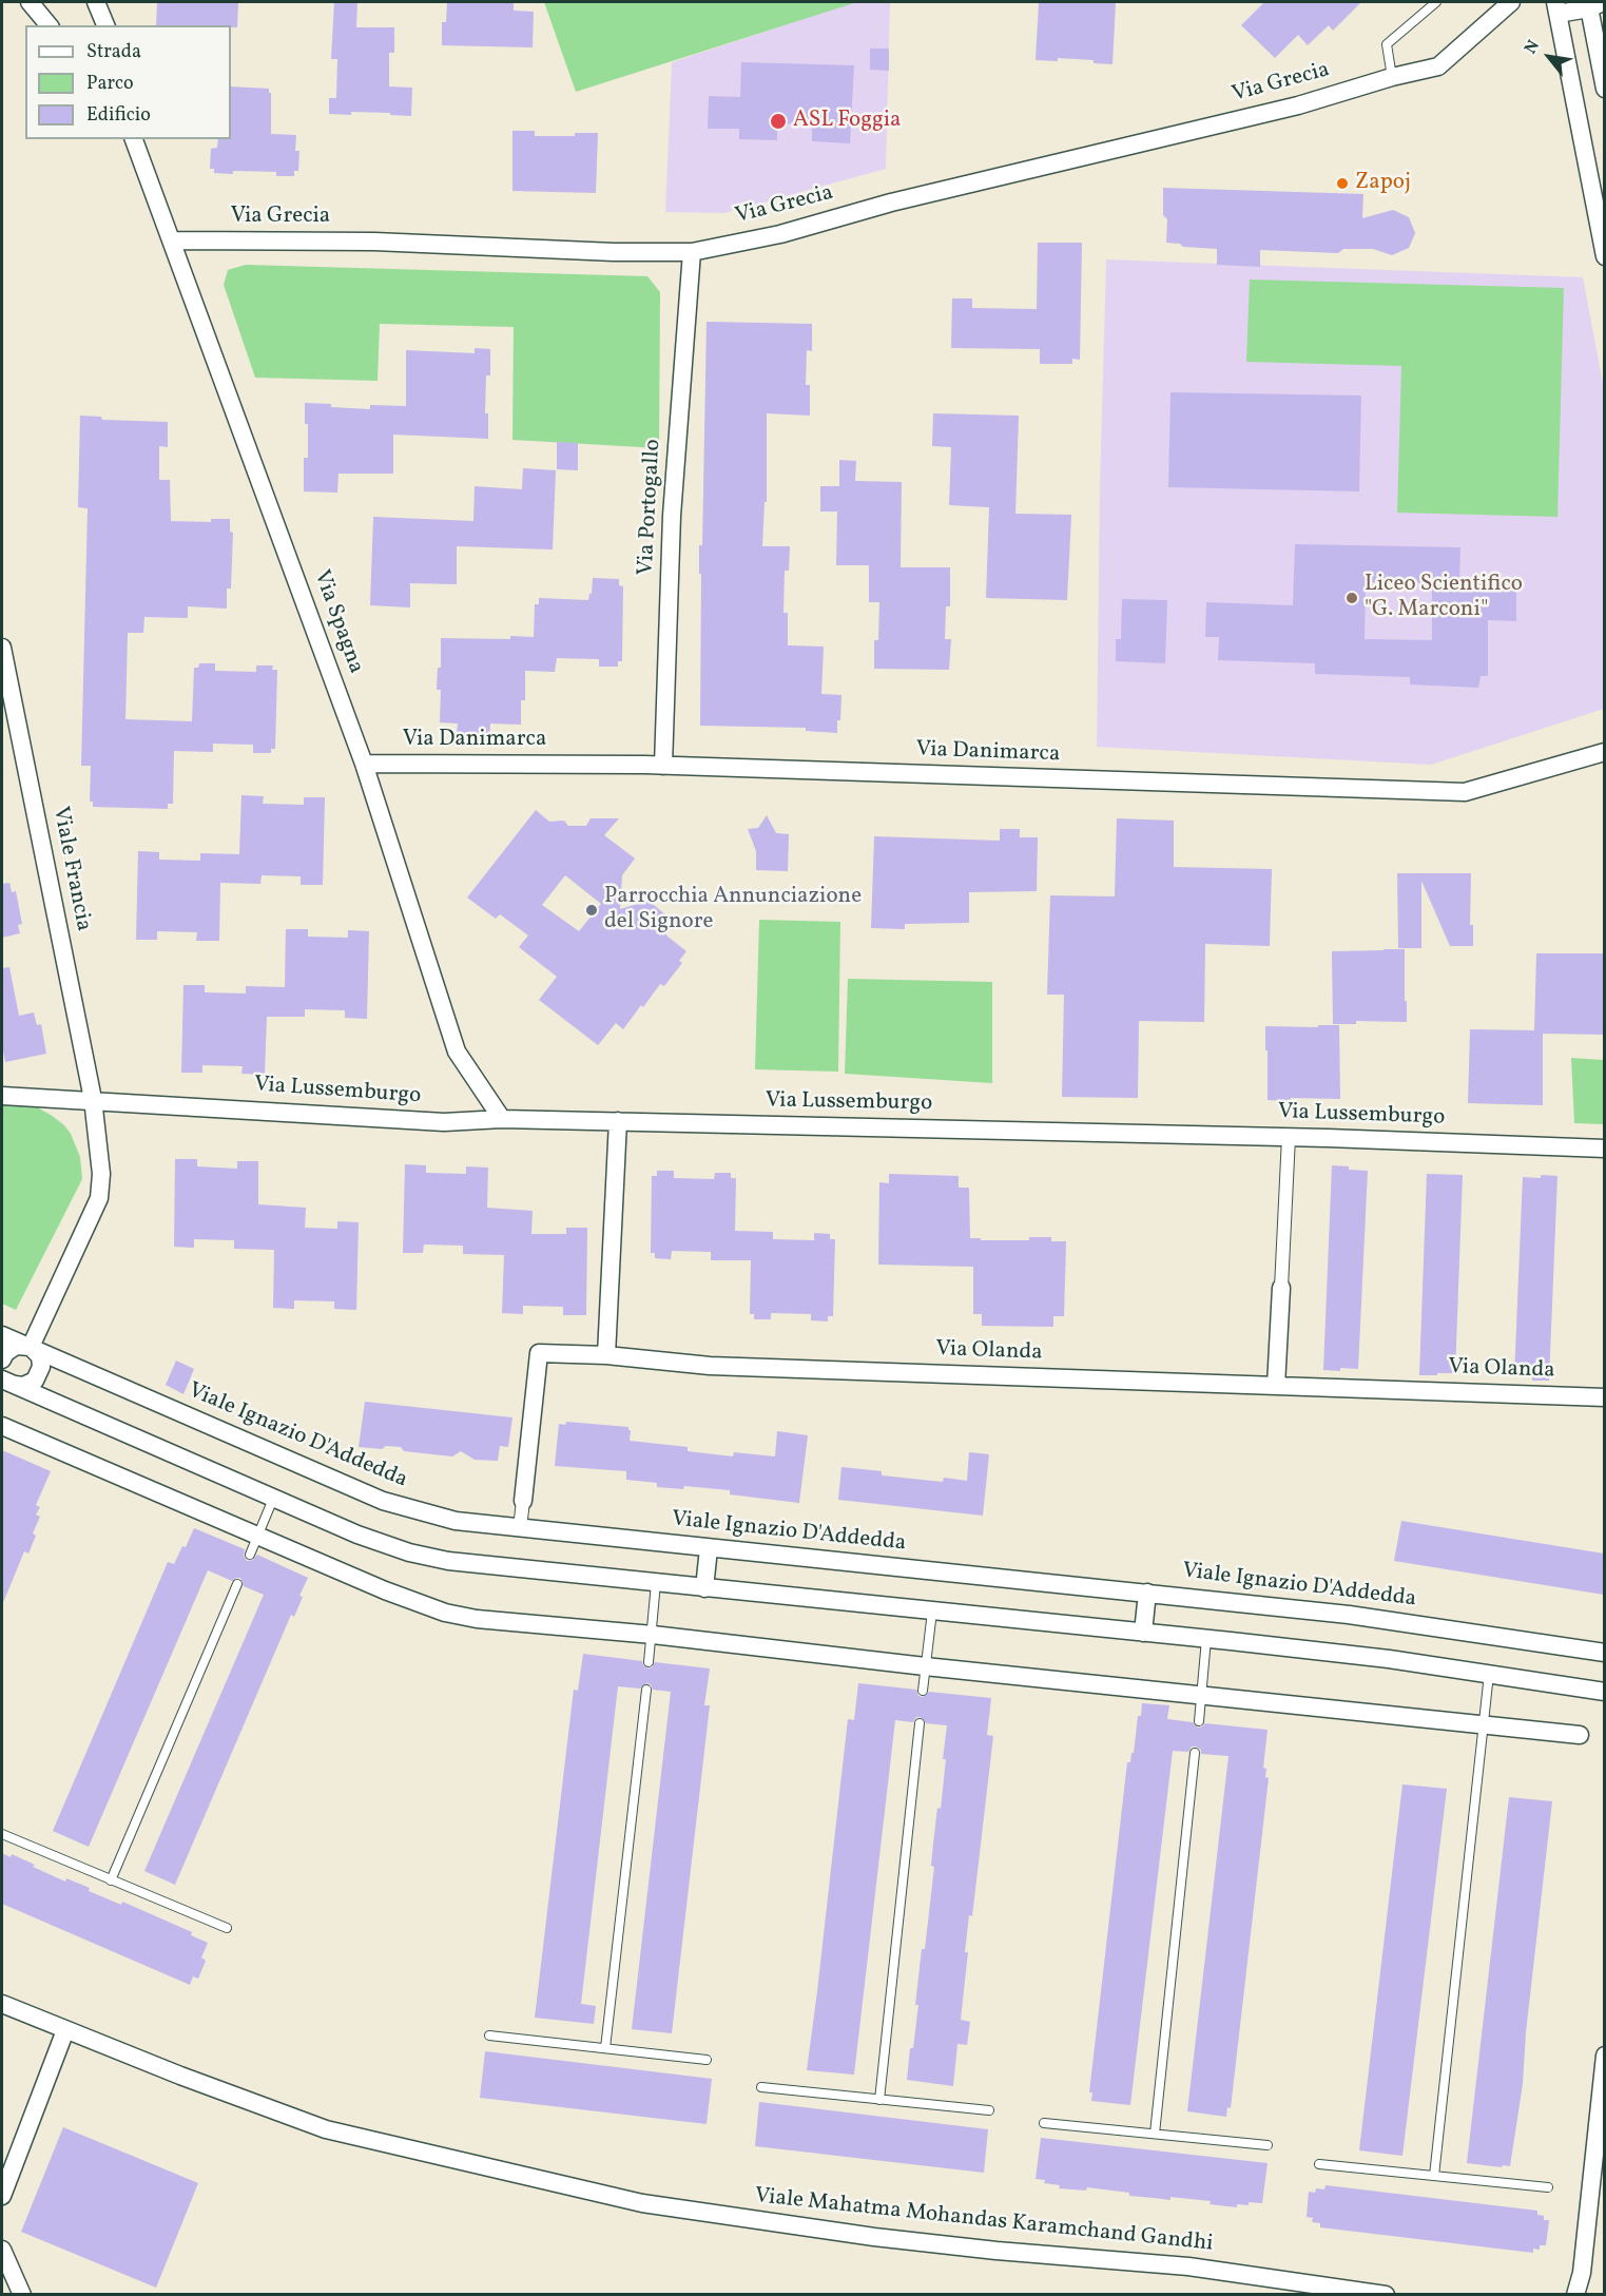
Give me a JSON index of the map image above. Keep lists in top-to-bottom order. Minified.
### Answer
{"streets":{"street":["Via Grecia","Via Portogallo","Via Spagna","Via Danimarca","Viale Francia","Via Lussemburgo","Via Olanda","Viale Ignazio D'Addedda","Viale Mahatma Mohandas Karamchand Gandhi"]},"crossings":[["Via Grecia","Via Portogallo"],["Via Grecia","Via Spagna"],["Via Portogallo","Via Danimarca"],["Via Spagna","Via Danimarca"],["Via Spagna","Via Lussemburgo"],["Viale Francia","Via Lussemburgo"],["Viale Francia","Viale Ignazio D'Addedda"]],"places":["ASL Foggia","Zapoj","Liceo Scientifico \"G. Marconi\"","Parrocchia Annunciazione del Signore"],"legend":["Strada","Parco","Edificio"],"north":"top left"}
